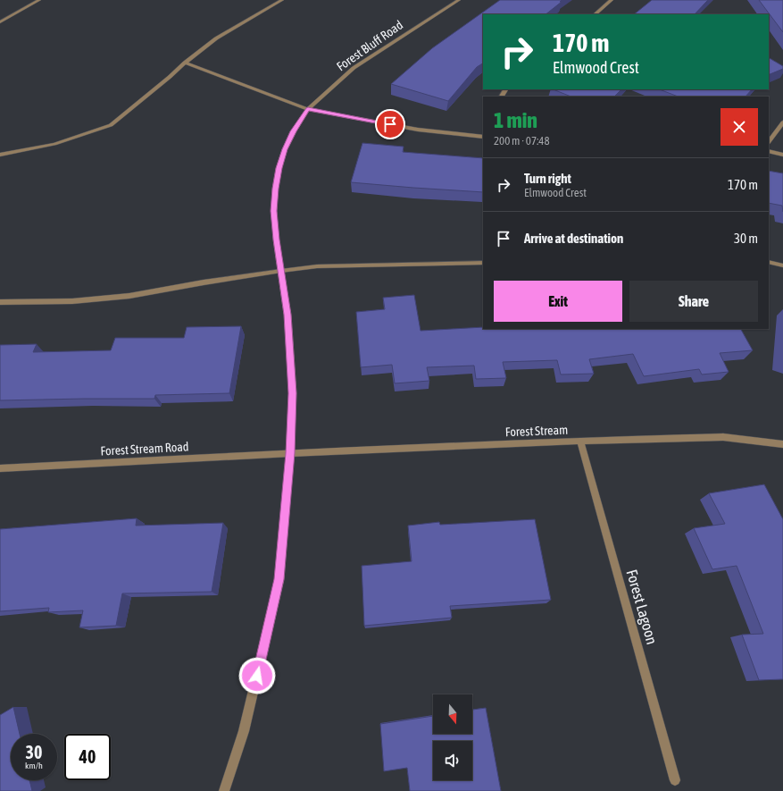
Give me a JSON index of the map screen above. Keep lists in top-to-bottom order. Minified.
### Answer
{"streets":{"street":["Forest Bluff Road","Forest Stream","Forest Stream Road","Forest Lagoon"]},"crossings":[["Forest Bluff Road","Forest Stream"],["Forest Bluff Road","Forest Stream Road"],["Forest Stream","Forest Stream Road"],["Forest Stream","Forest Lagoon"]],"north":"bottom","page":{"turn":["170 m","Elmwood Crest"],"heading":["1 min","200 m · 07:48"],"list":[{"name":"Turn right","note":"Elmwood Crest","value":"170 m"},{"name":"Arrive at destination","value":"30 m"}],"buttons":["Exit","Share"],"speed":"30 km/h","limit":"40"}}
